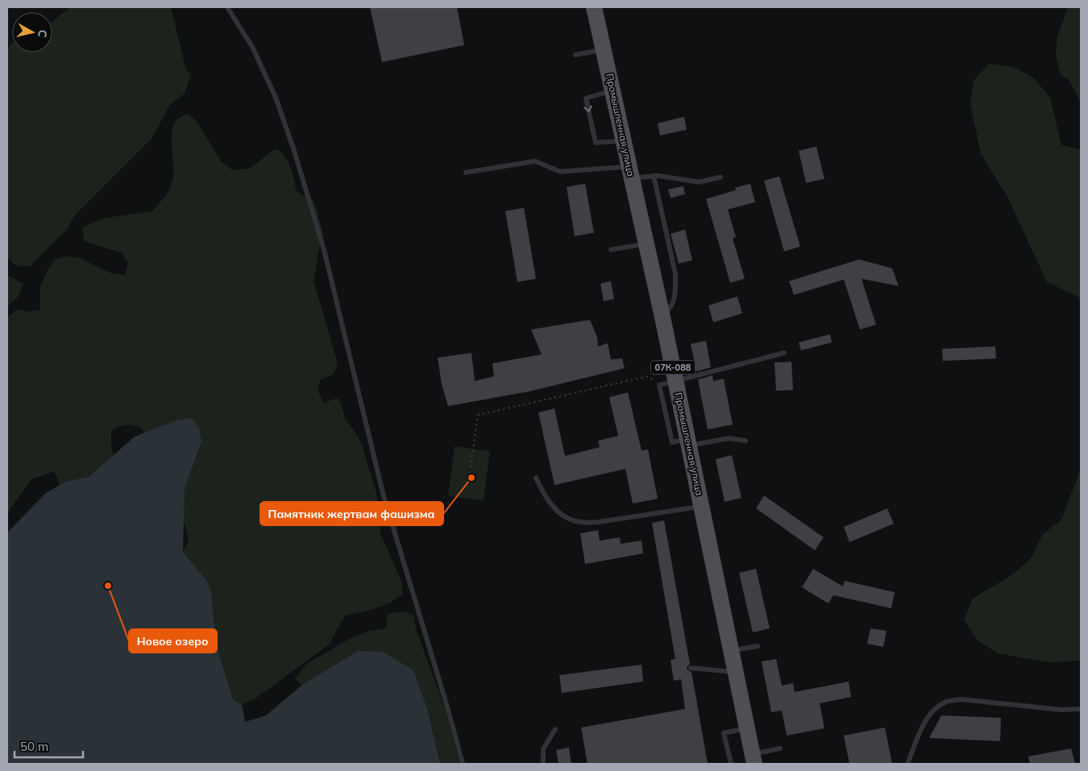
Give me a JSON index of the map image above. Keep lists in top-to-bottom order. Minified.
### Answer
{"streets":{"main road":["Промышленная улица","07К-088"]},"places":["Памятник жертвам фашизма","Новое озеро"],"scale_bar":"50 m","north":"right"}
